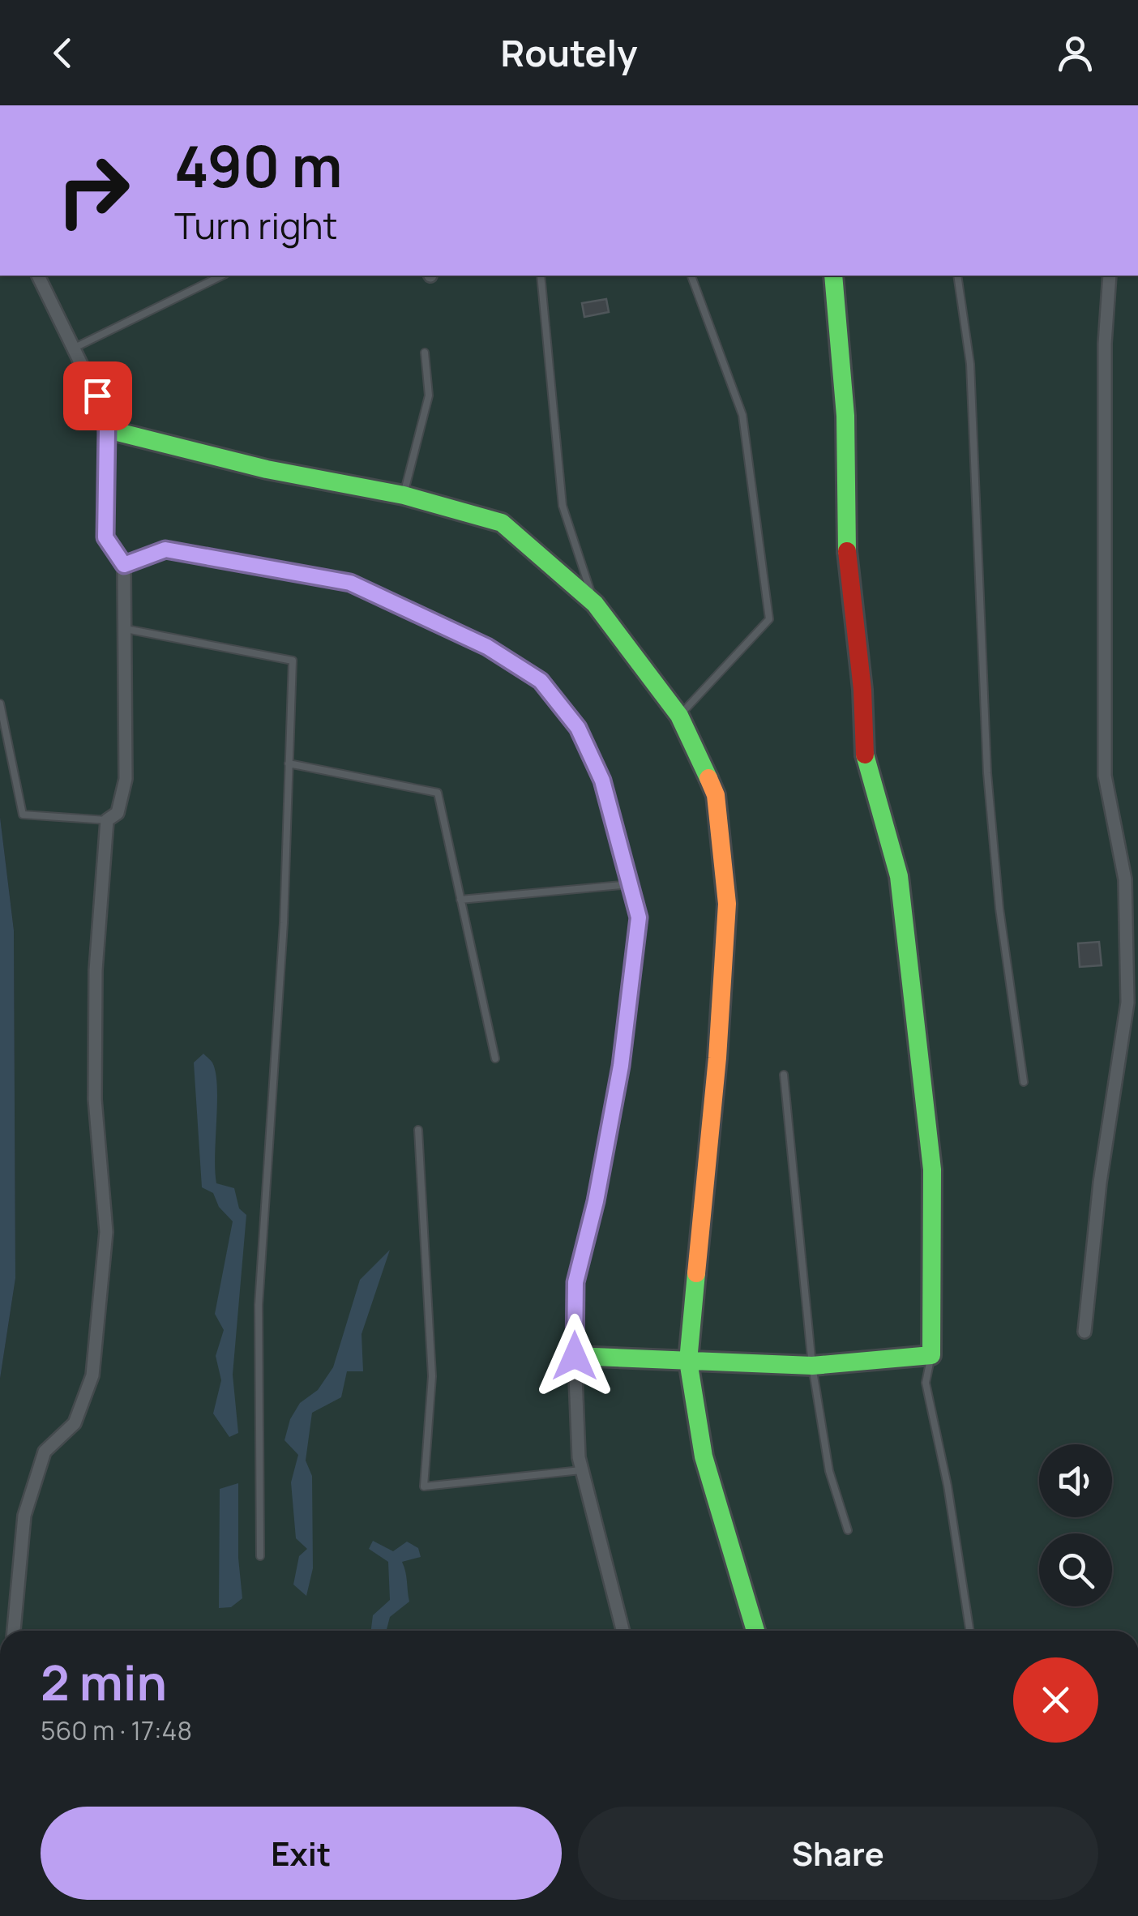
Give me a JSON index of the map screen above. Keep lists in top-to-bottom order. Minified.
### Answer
{"page":{"header":"Routely","turn":["490 m","Turn right"],"heading":["2 min","560 m · 17:48"],"buttons":["Exit","Share"]}}
